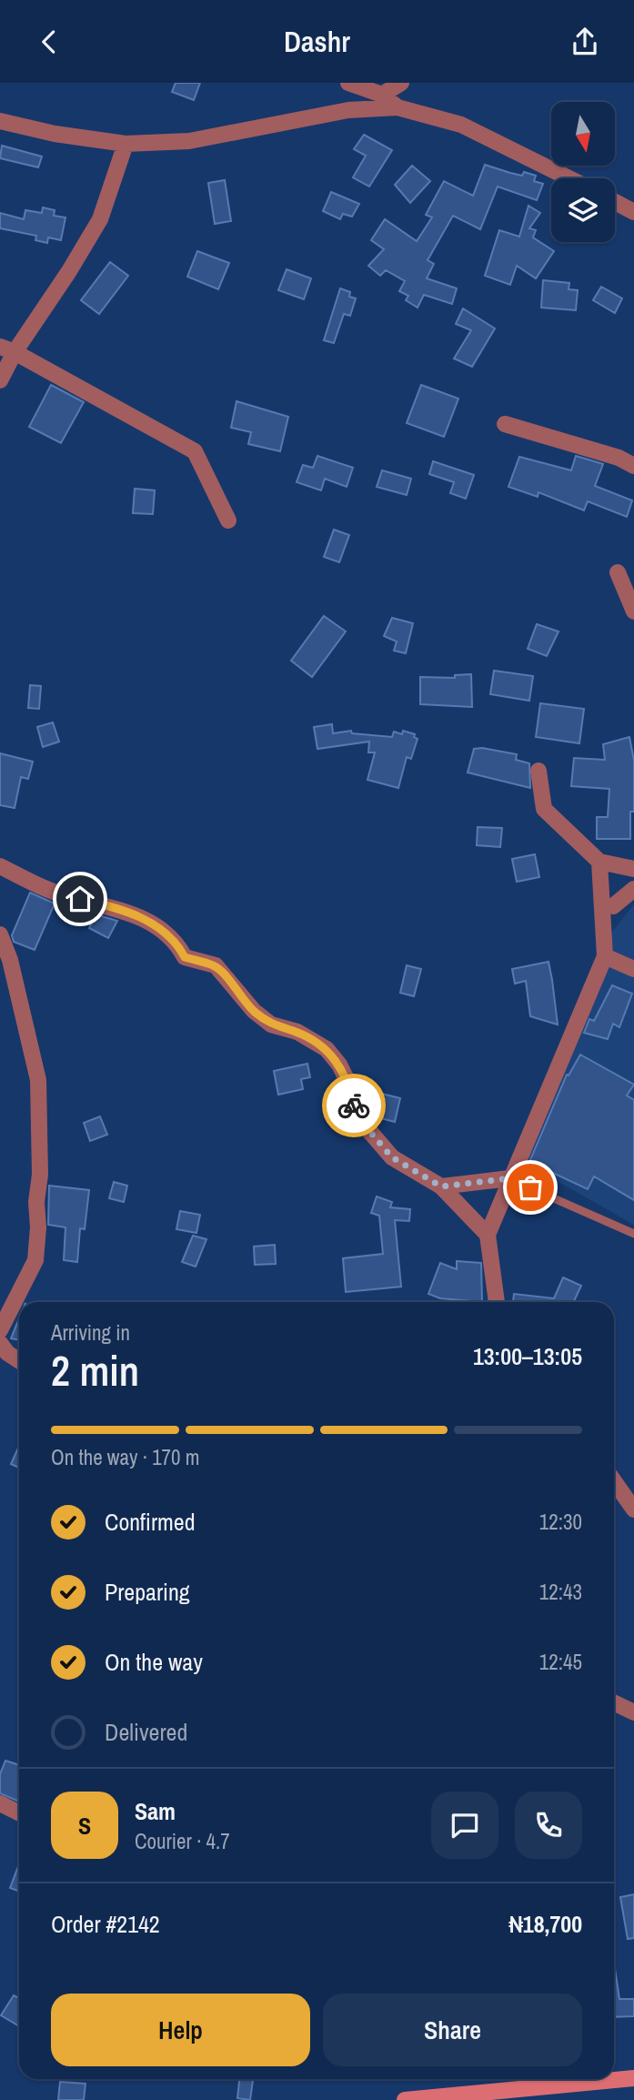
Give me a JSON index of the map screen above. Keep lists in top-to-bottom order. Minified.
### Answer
{"north":"bottom","page":{"header":"Dashr","heading":["2 min","Arriving in","13:00–13:05"],"panel":["Sam","Courier · 4.7","Order #2142","₦18,700"],"bar":"On the way · 170 m","list":[["Confirmed","12:30"],["Preparing","12:43"],["On the way","12:45"],"Delivered"],"round":"S","buttons":["Help","Share"]}}
